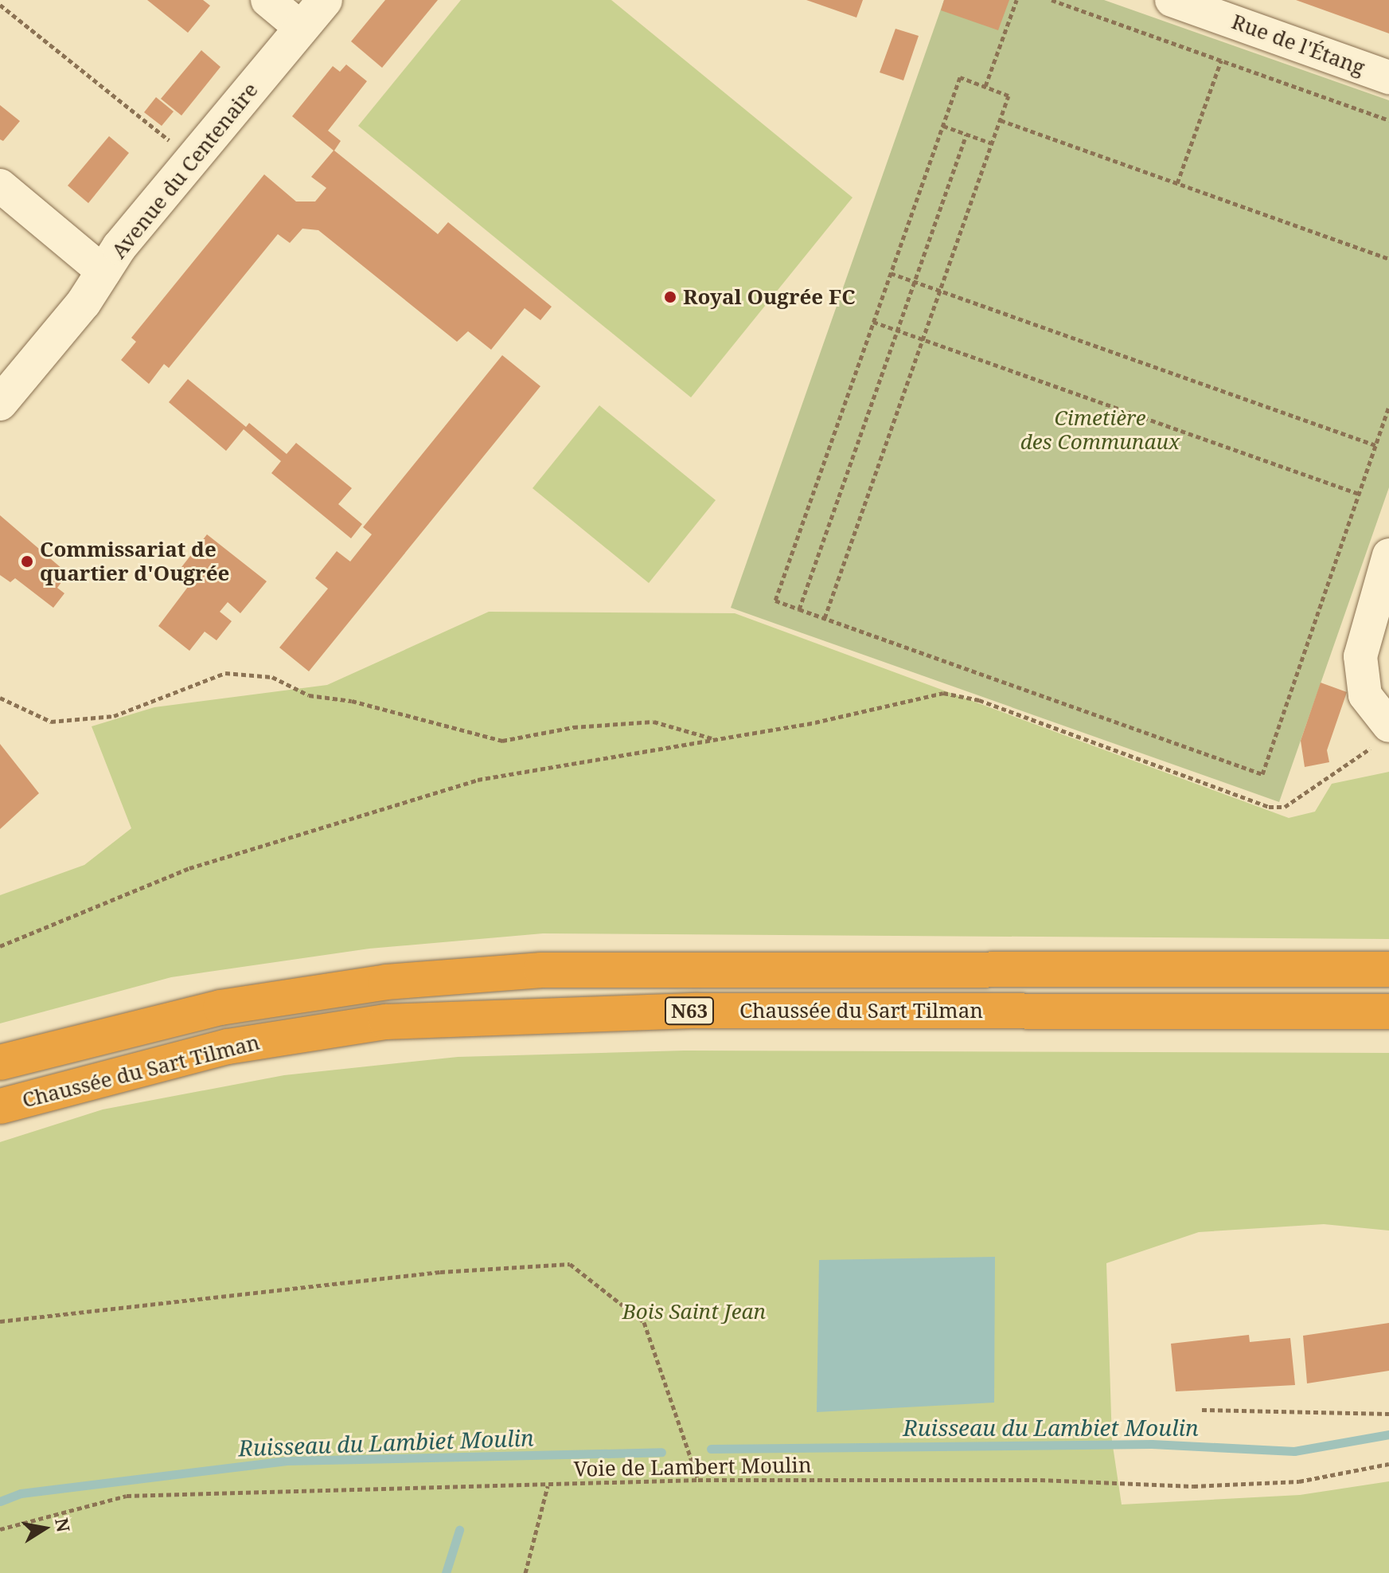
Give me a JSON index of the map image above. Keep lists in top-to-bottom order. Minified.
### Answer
{"streets":{"highway":["N63","Chaussée du Sart Tilman"],"street":["Rue de l'Étang","Avenue du Centenaire"],"path":["Voie de Lambert Moulin"]},"water":["Ruisseau du Lambiet Moulin"],"parks":["Cimetière des Communaux","Bois Saint Jean"],"places":["Royal Ougrée FC","Commissariat de quartier d'Ougrée"],"north":"right"}
